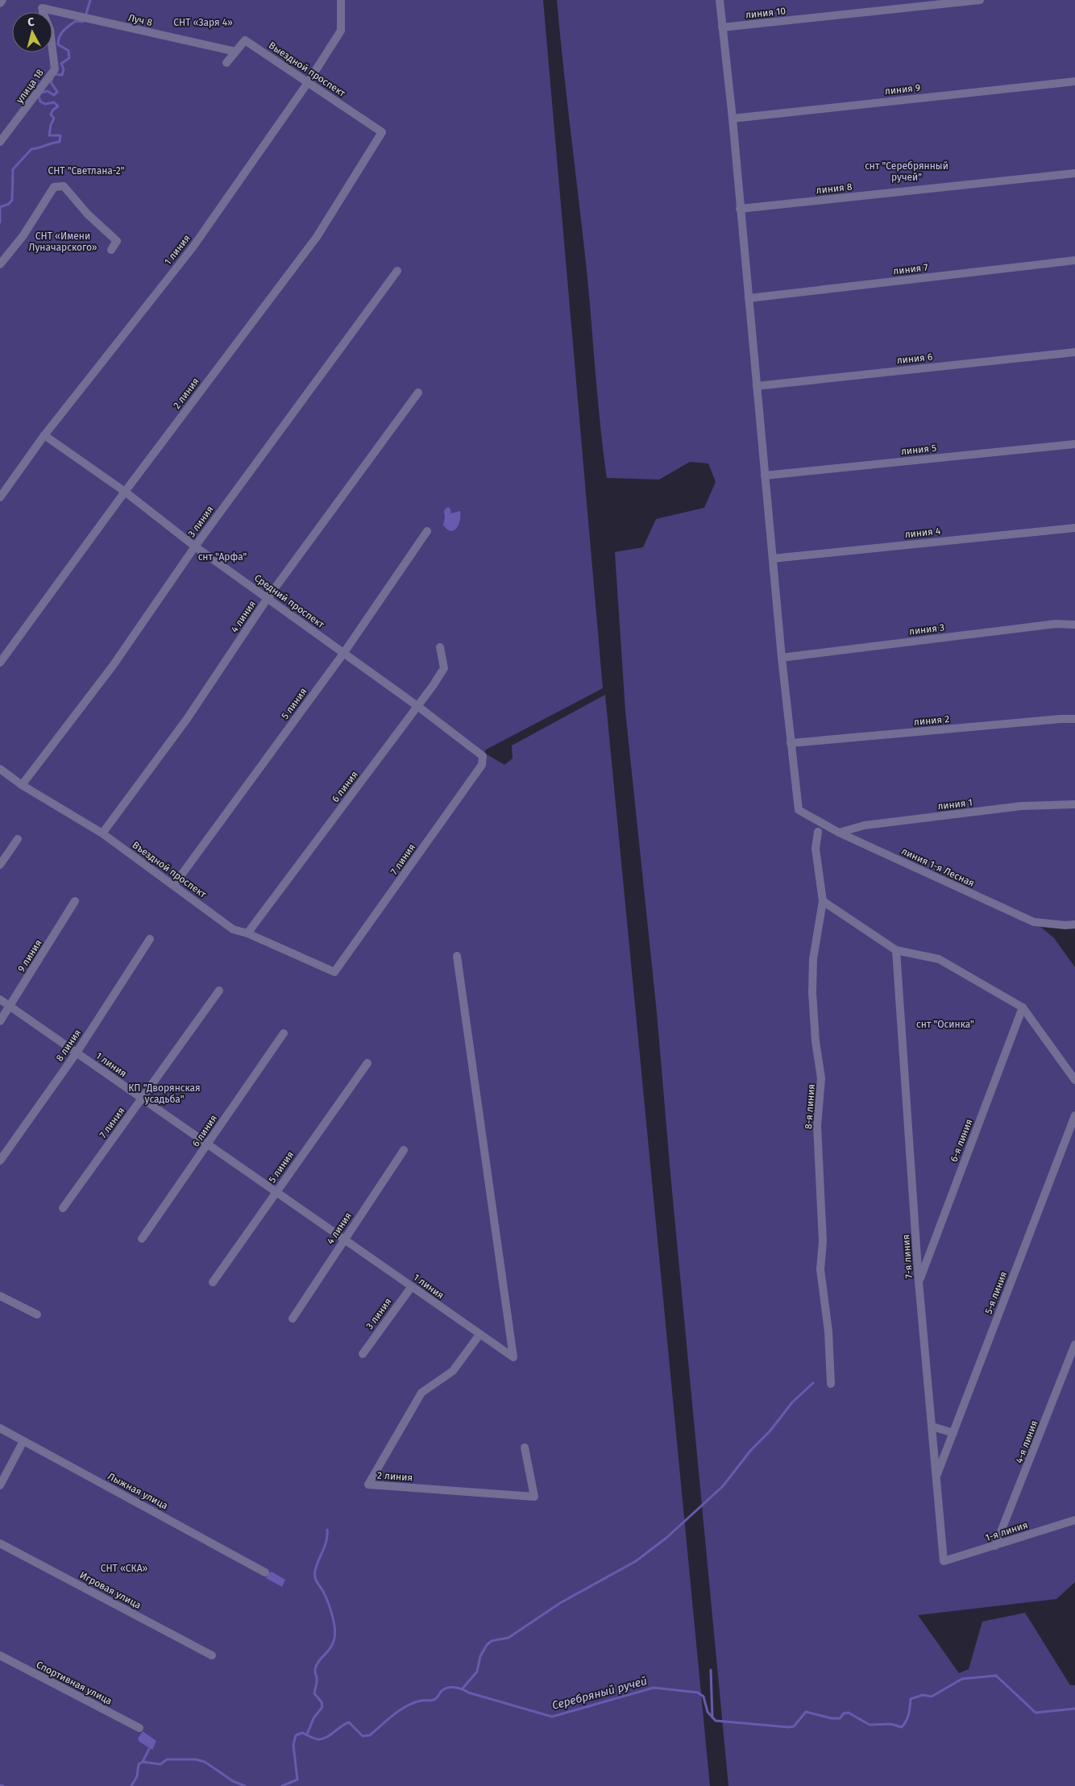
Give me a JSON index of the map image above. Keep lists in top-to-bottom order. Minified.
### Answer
{"streets":{"street":["линия 10","Луч 8","Выездной проспект","улица 18","линия 9","линия 8","1 линия","линия 7","линия 6","2 линия","линия 5","3 линия","линия 4","Средний проспект","4 линия","линия 3","5 линия","линия 2","6 линия","линия 1","7 линия","линия 1-я Лесная","Въездной проспект","9 линия","8 линия","8-я линия","6-я линия","7-я линия","5-я линия","4-я линия","Лыжная улица","1-я линия","Игровая улица","Спортивная улица"]},"crossings":[["Луч 8","Выездной проспект"],["Луч 8","улица 18"],["Выездной проспект","1 линия"],["Выездной проспект","2 линия"],["1 линия","2 линия"],["1 линия","3 линия"],["1 линия","Средний проспект"],["1 линия","4 линия"],["1 линия","5 линия"],["1 линия","6 линия"],["1 линия","7 линия"],["1 линия","9 линия"],["1 линия","8 линия"],["2 линия","Средний проспект"],["3 линия","Средний проспект"],["3 линия","Въездной проспект"],["Средний проспект","4 линия"],["Средний проспект","5 линия"],["Средний проспект","6 линия"],["Средний проспект","7 линия"],["4 линия","Въездной проспект"],["5 линия","Въездной проспект"],["линия 2","линия 1-я Лесная"],["6 линия","Въездной проспект"],["линия 1","линия 1-я Лесная"],["7 линия","Въездной проспект"],["6-я линия","7-я линия"],["7-я линия","5-я линия"],["7-я линия","1-я линия"],["4-я линия","1-я линия"]],"water":["Серебряный ручей"],"parks":["СНТ «Заря 4»","снт \"Серебрянный ручей\"","СНТ \"Светлана-2\"","СНТ «Имени Луначарского»","снт \"Арфа\"","снт \"Осинка\"","КП \"Дворянская усадьба\"","СНТ «СКА»"],"north":"top"}
